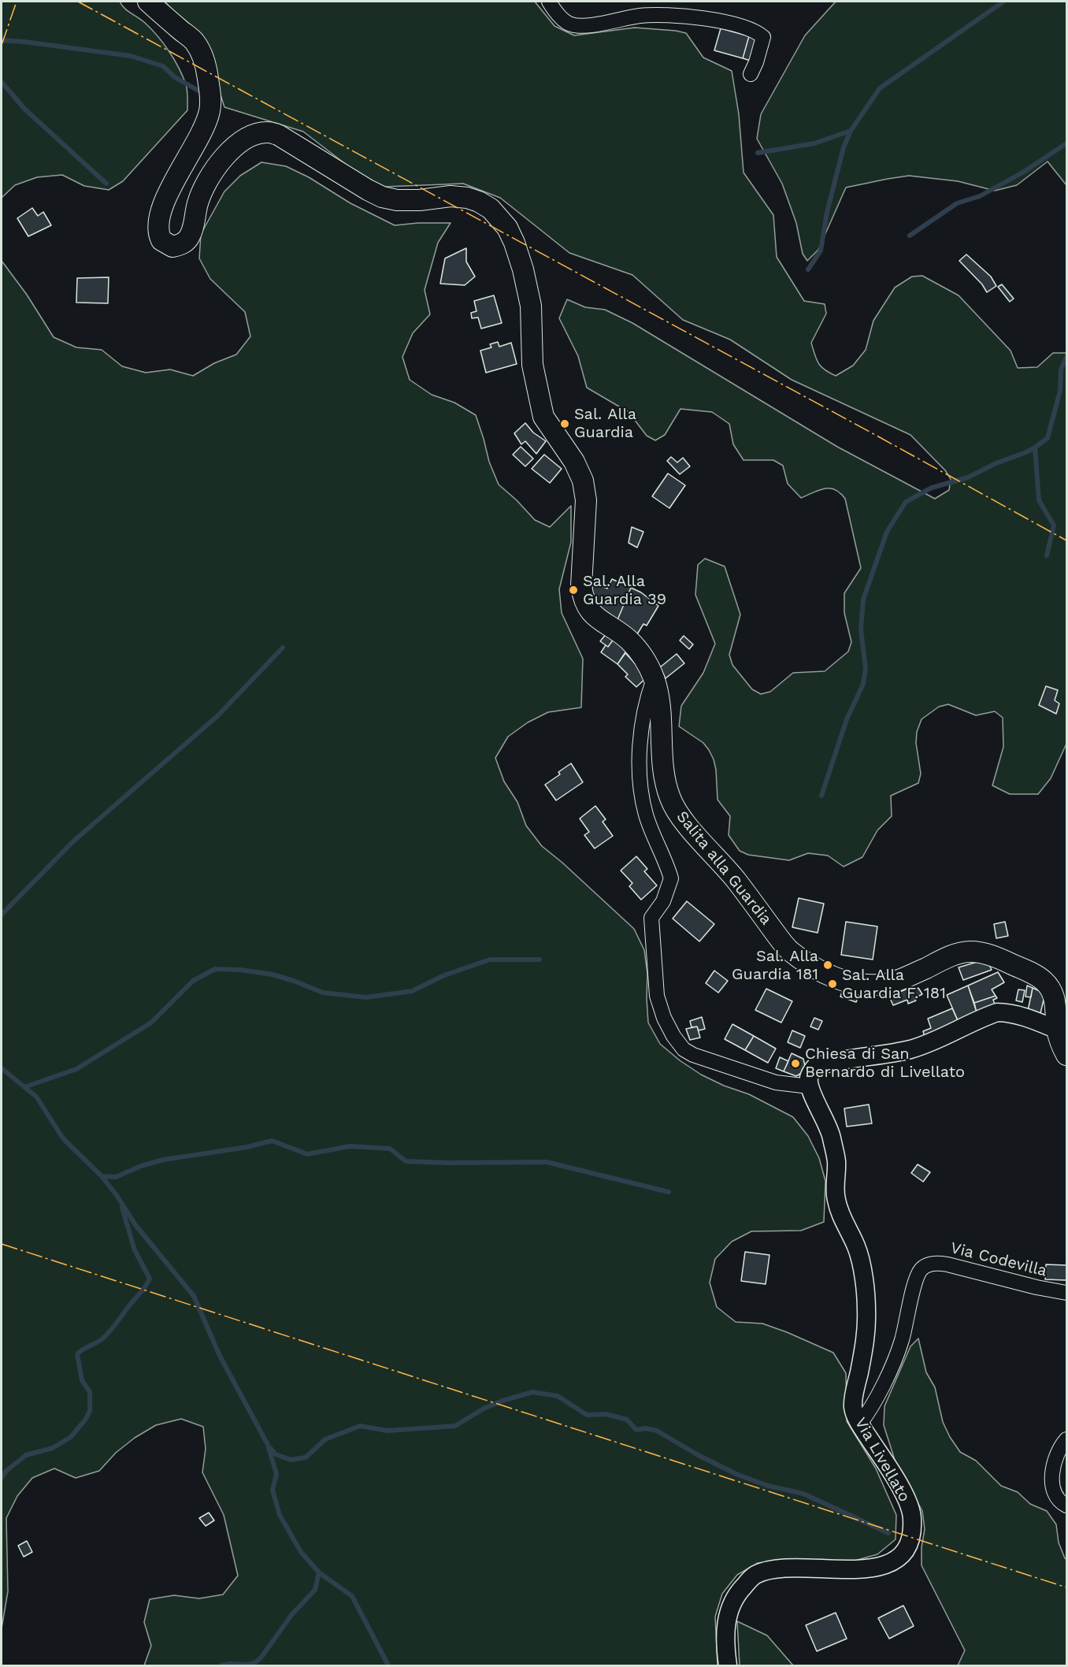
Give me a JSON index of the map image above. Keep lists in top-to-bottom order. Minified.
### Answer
{"streets":{"main road":["Salita alla Guardia"],"street":["Via Codevilla","Via Livellato"]},"crossings":[["Via Codevilla","Via Livellato"]],"places":["Sal. Alla Guardia","Sal. Alla Guardia 39","Sal. Alla Guardia 181","Sal. Alla Guardia F. 181","Chiesa di San Bernardo di Livellato"]}
